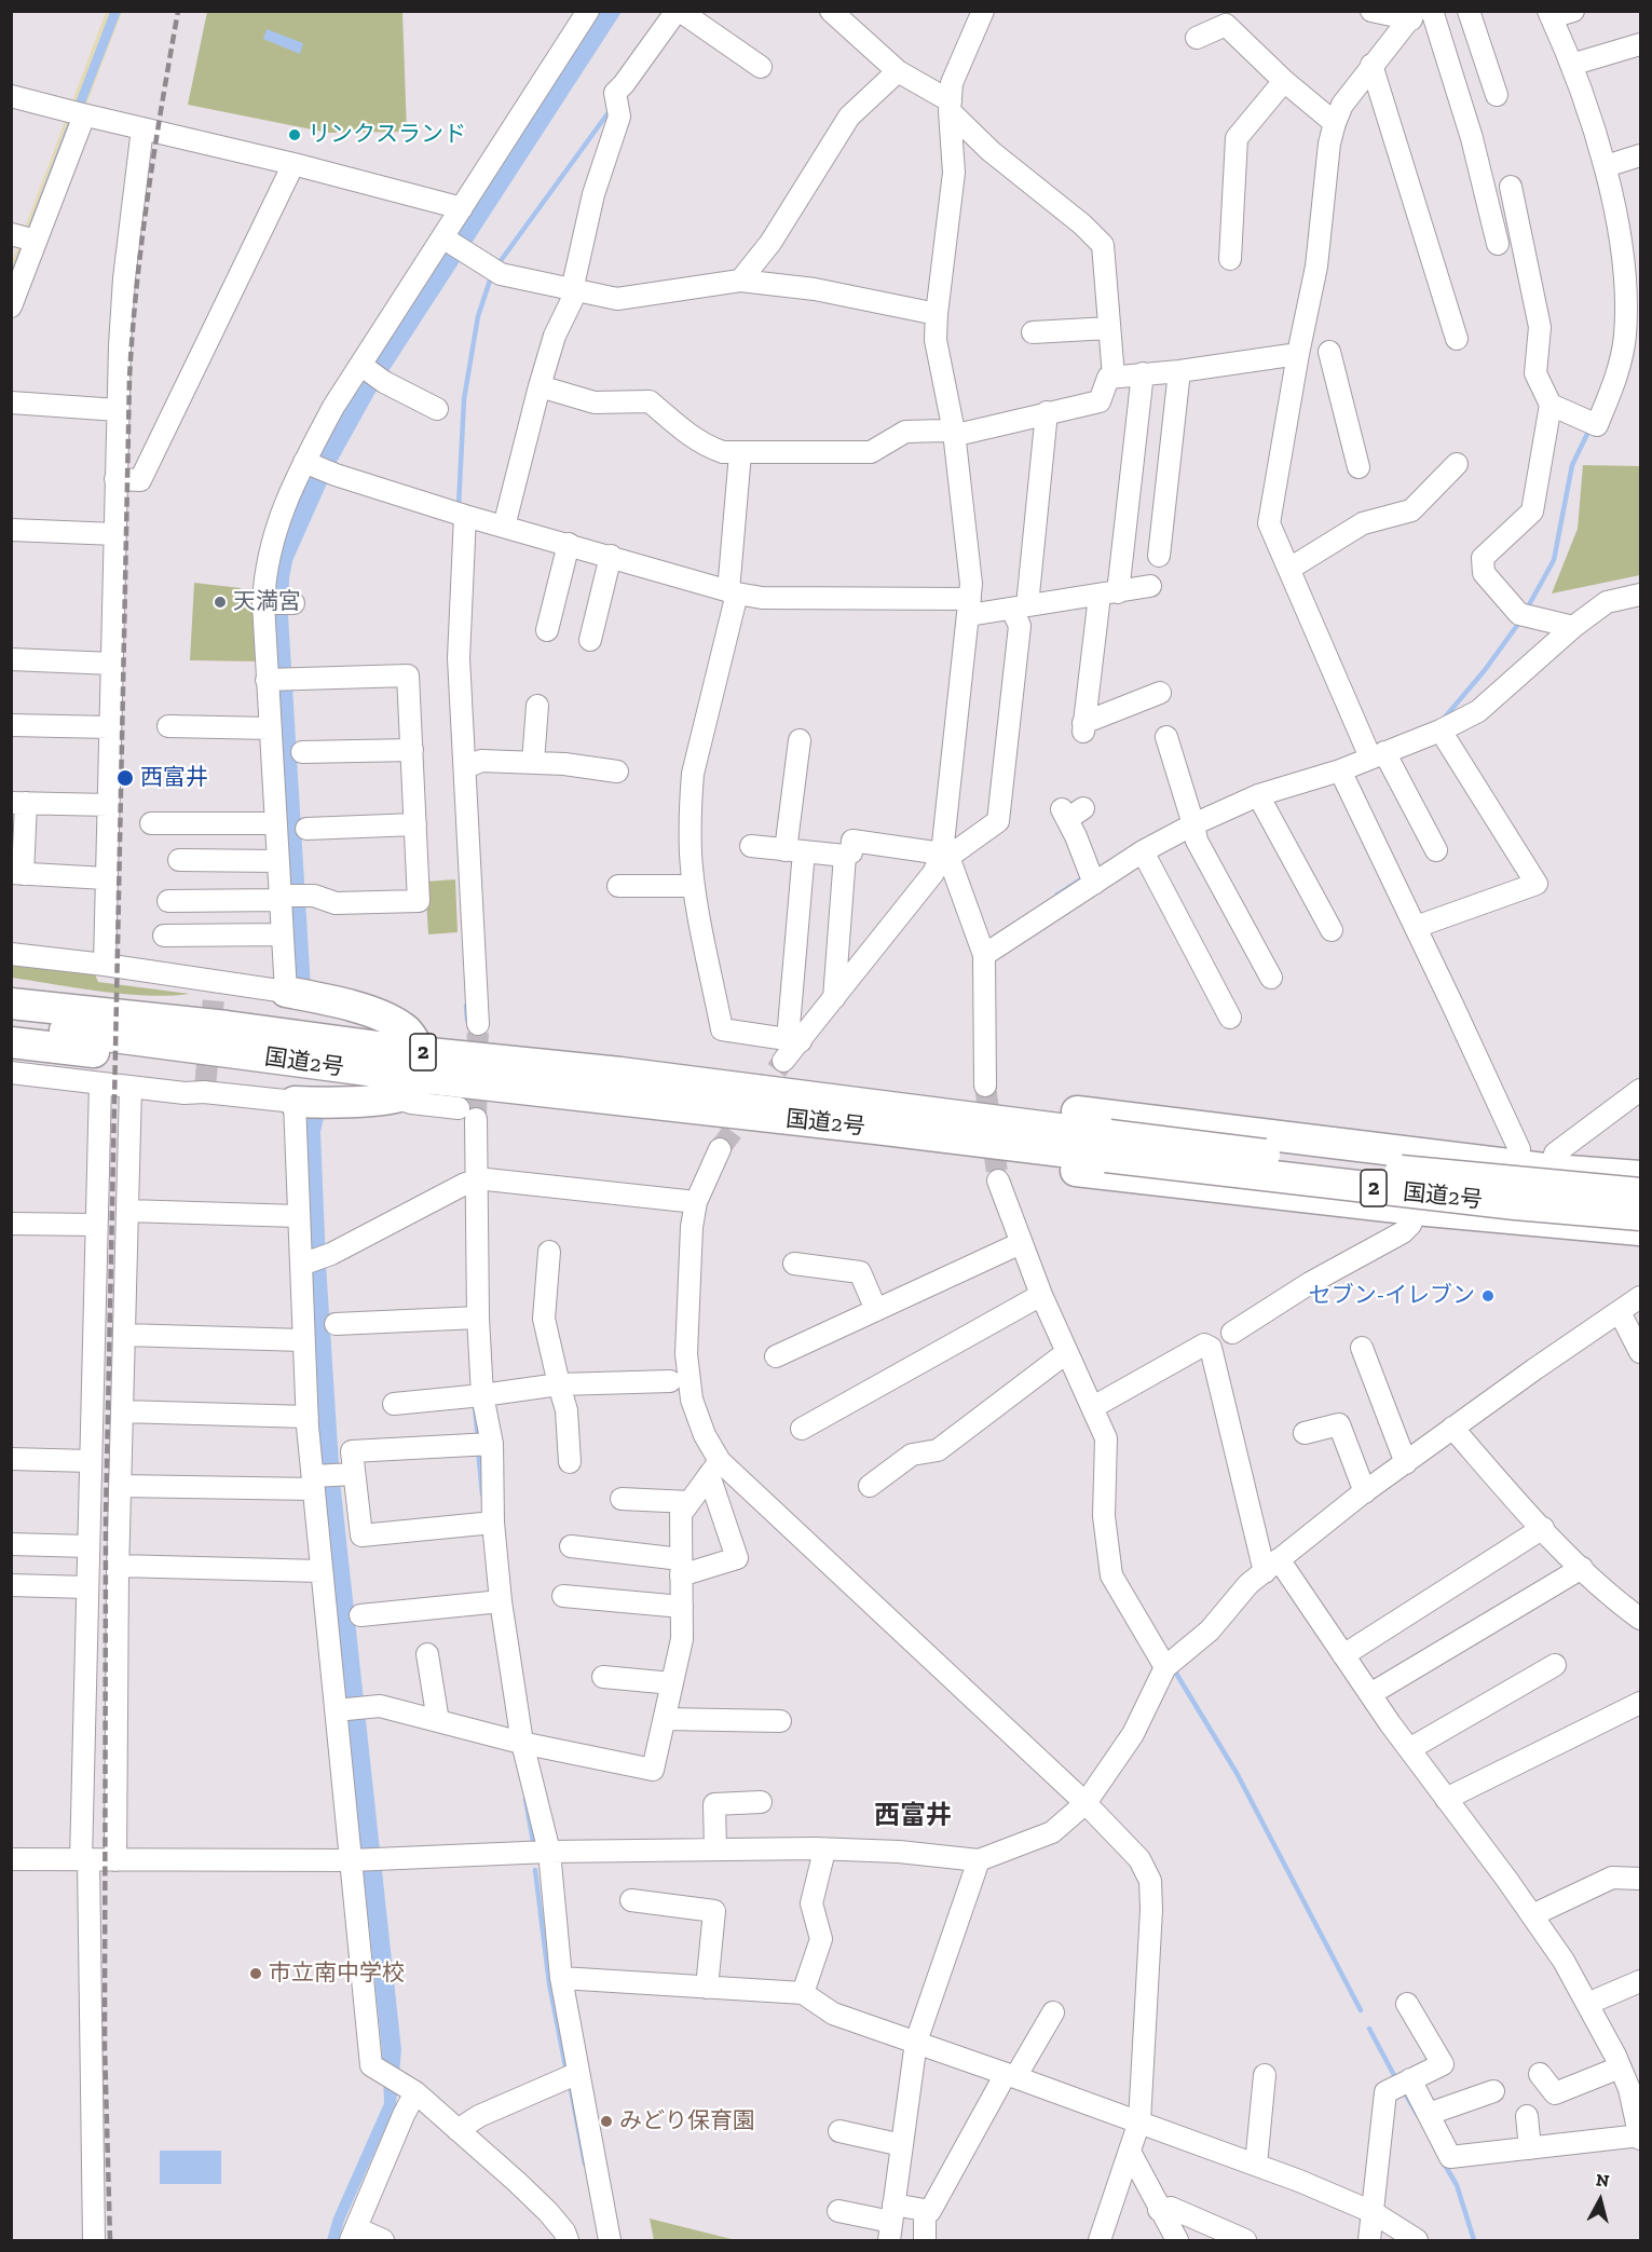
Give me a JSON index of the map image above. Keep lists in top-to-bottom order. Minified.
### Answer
{"streets":{"highway":["2","国道2号"]},"districts":["西富井"],"places":["リンクスランド","天満宮","西富井","セブン-イレブン","市立南中学校","みどり保育園"],"north":"top"}
